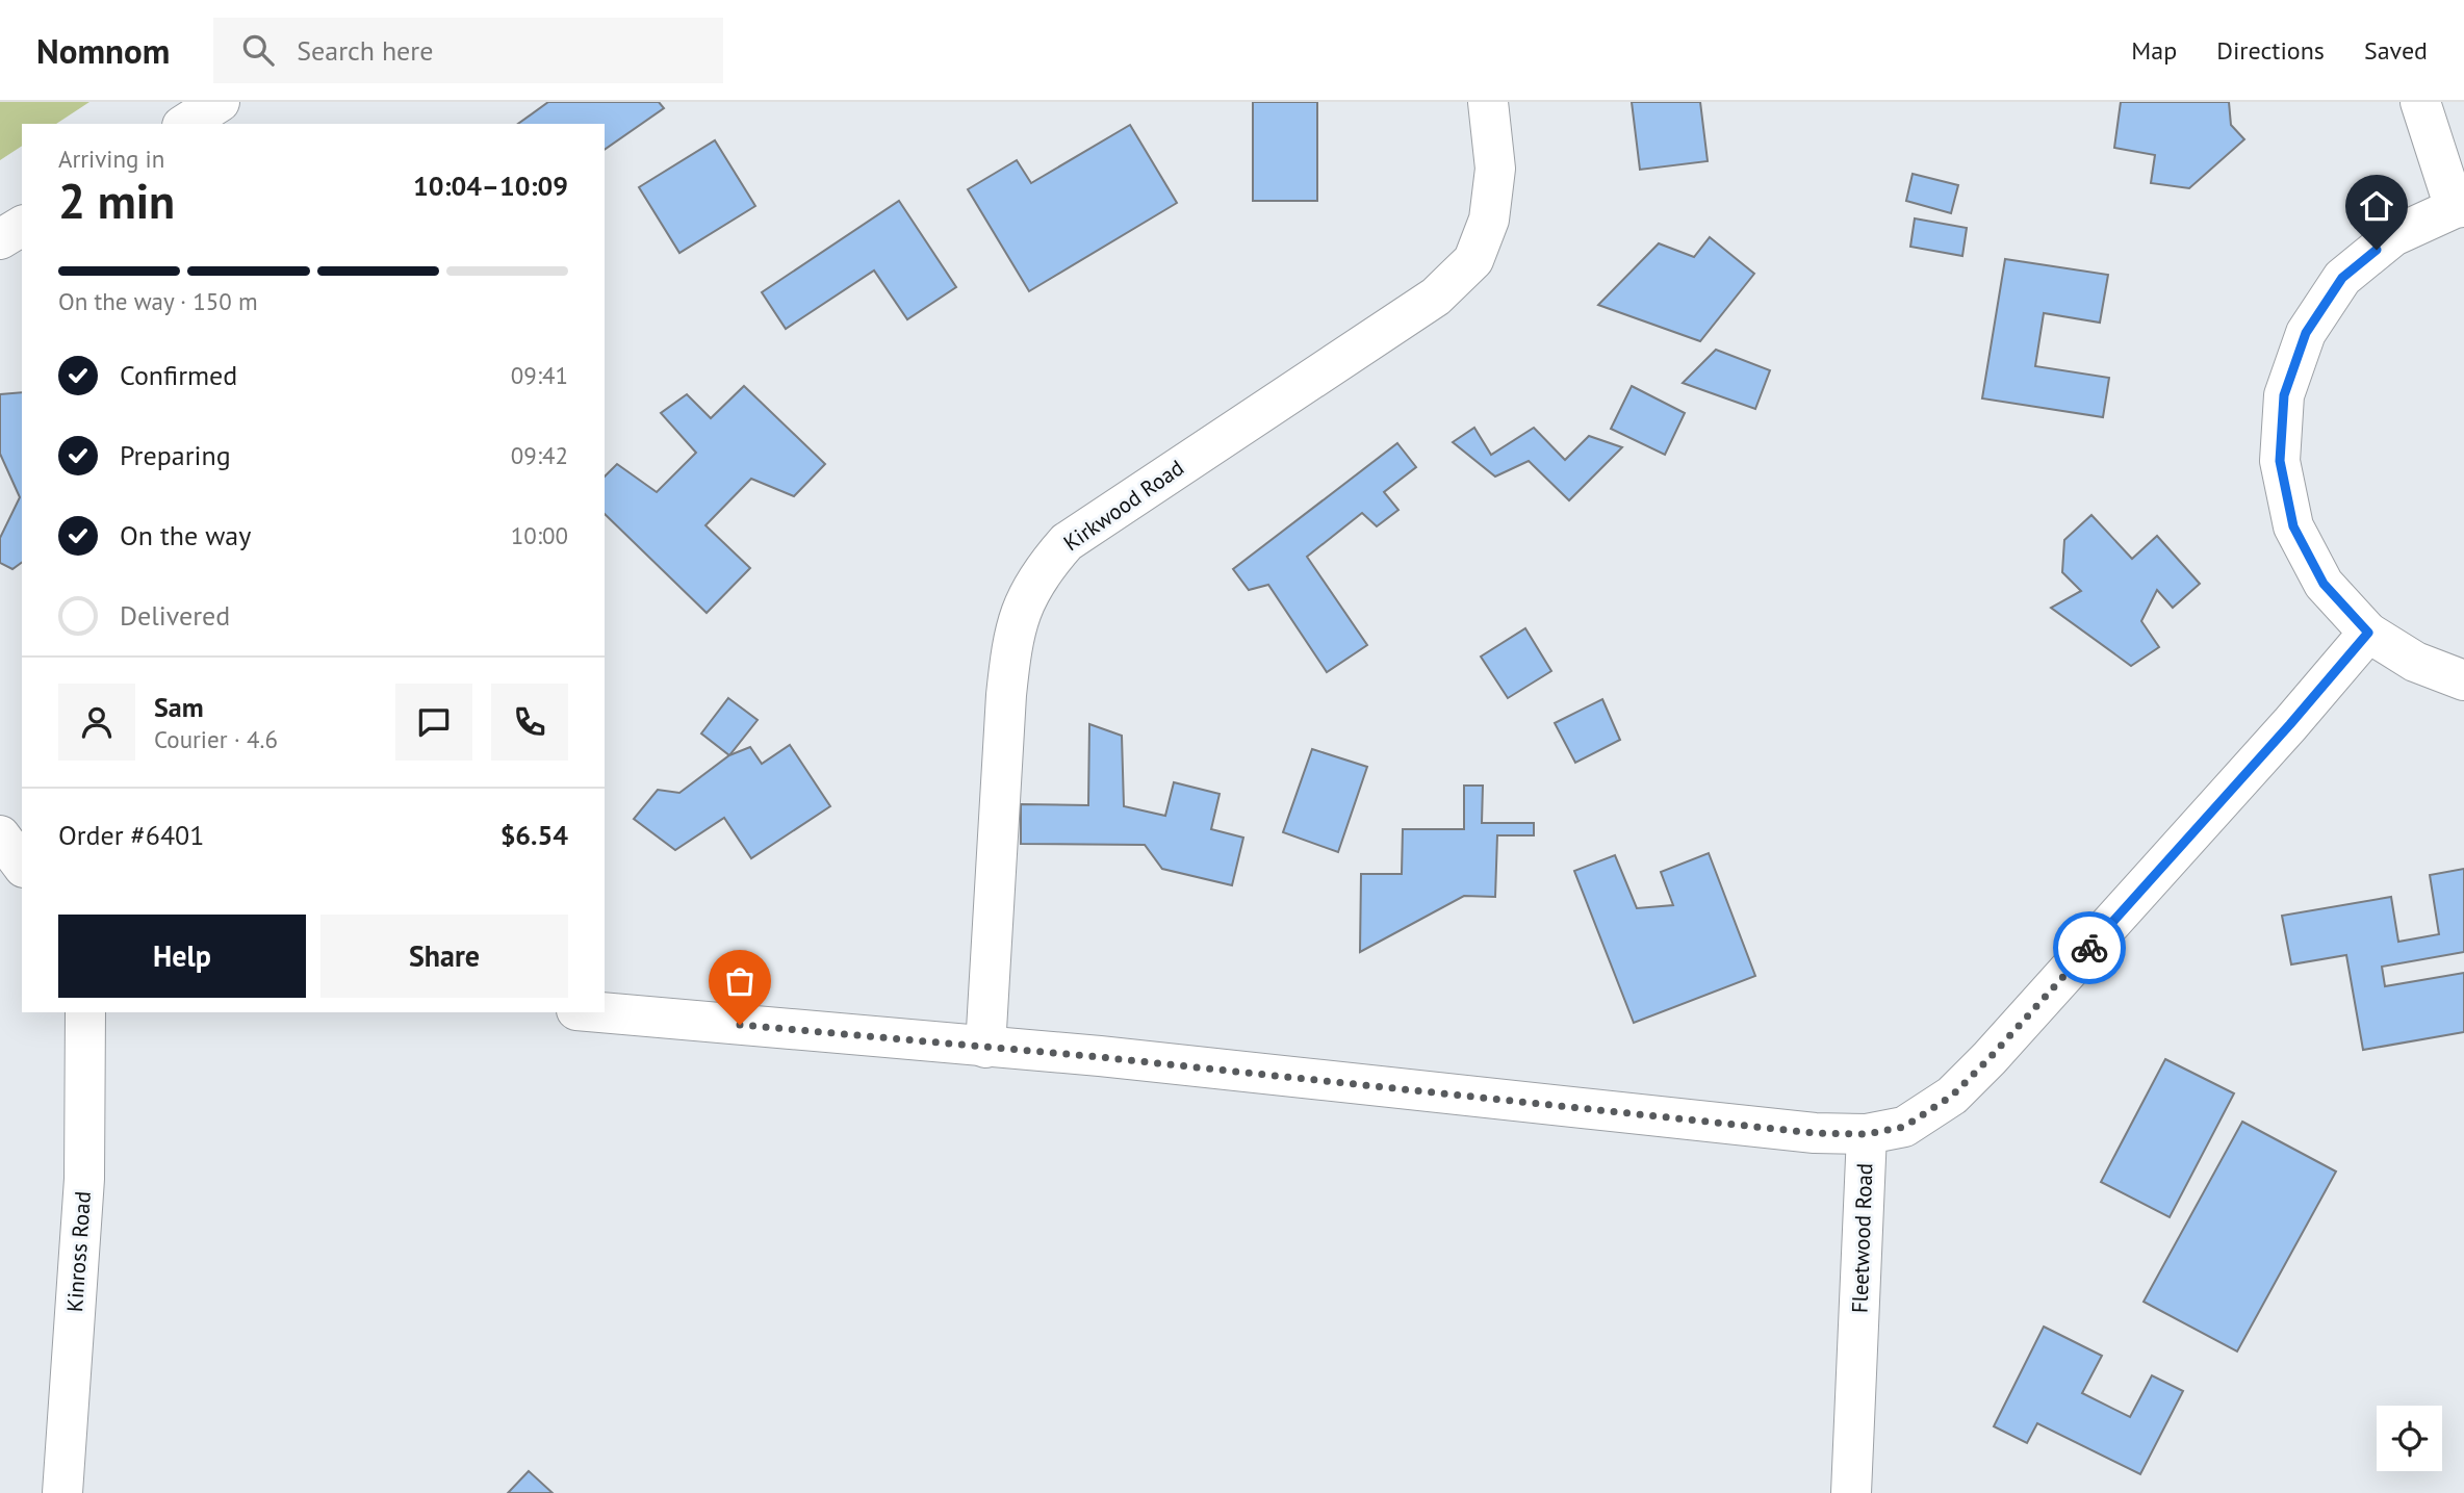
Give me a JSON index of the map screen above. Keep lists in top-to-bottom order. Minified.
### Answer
{"streets":{"street":["Kirkwood Road","Fleetwood Road","Kinross Road"]},"page":{"header":"Nomnom","search":"Search here","nav":["Map","Directions","Saved"],"heading":["2 min","Arriving in","10:04–10:09"],"panel":["Sam","Courier · 4.6","Order #6401","$6.54"],"bar":"On the way · 150 m","list":[["Confirmed","09:41"],["Preparing","09:42"],["On the way","10:00"],"Delivered"],"buttons":["Help","Share"]}}
